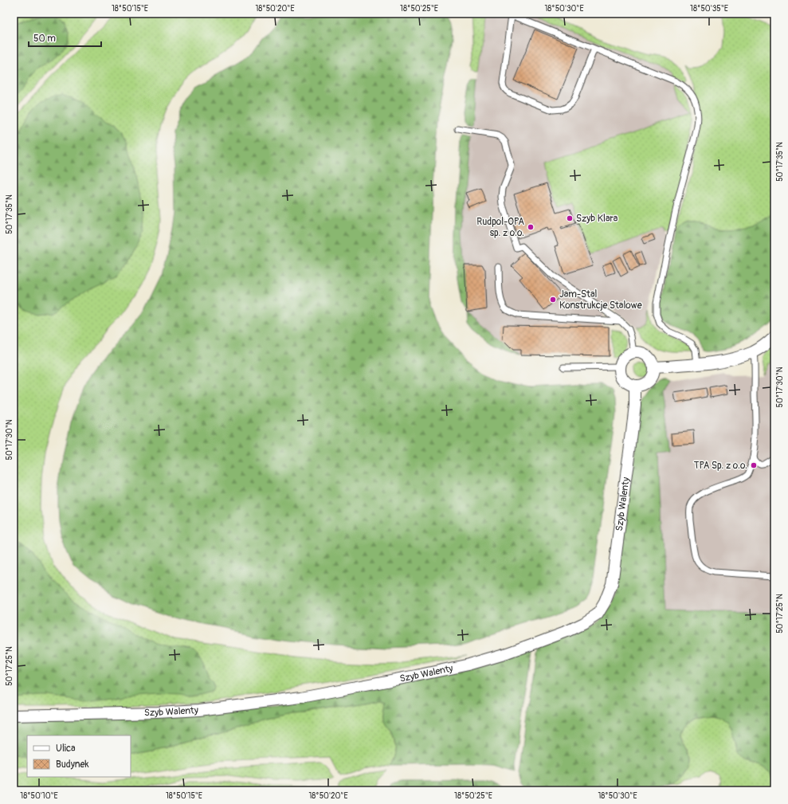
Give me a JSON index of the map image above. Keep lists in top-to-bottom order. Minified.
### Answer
{"streets":{"street":["Szyb Walenty"]},"places":["Szyb Klara","Rudpol-OPA sp. z o.o.","Jam-Stal Konstrukcje Stalowe","TPA Sp. z o.o."],"legend":["Ulica","Budynek"],"scale_bar":"50 m","coordinates":["18°50'15\"E","18°50'20\"E","18°50'25\"E","18°50'30\"E","18°50'35\"E","50°17'35\"N","50°17'30\"N","50°17'25\"N","18°50'10\"E"]}
